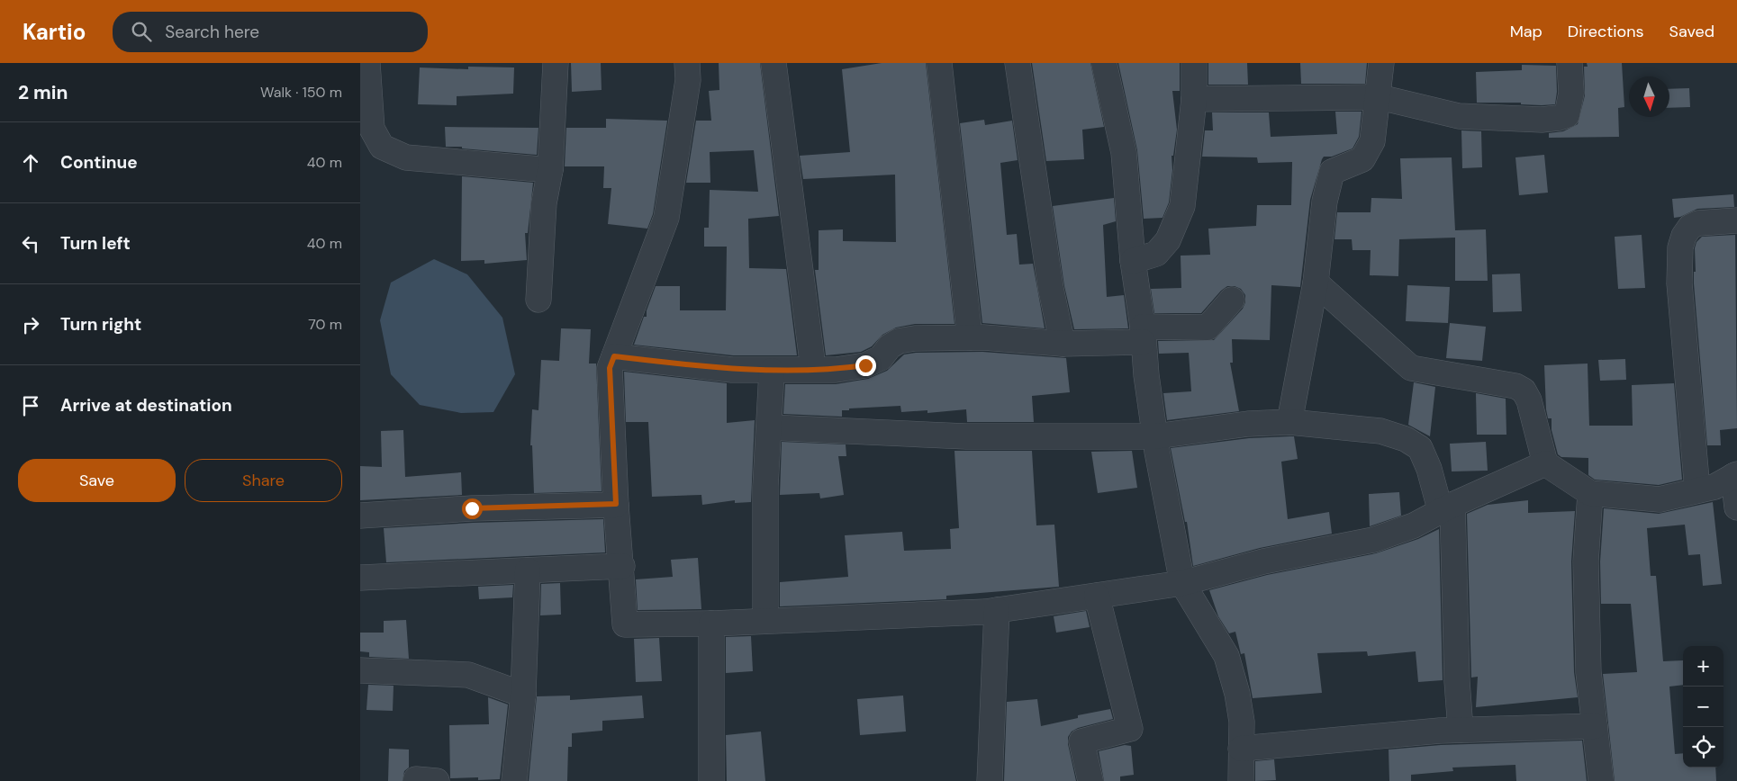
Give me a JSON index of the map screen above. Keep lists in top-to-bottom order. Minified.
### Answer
{"north":"bottom","page":{"header":"Kartio","search":"Search here","nav":["Map","Directions","Saved"],"heading":["2 min","Walk · 150 m"],"list":[["Continue","40 m"],["Turn left","40 m"],["Turn right","70 m"],"Arrive at destination"],"buttons":["Save","Share"],"map_buttons":["+","−"]}}
